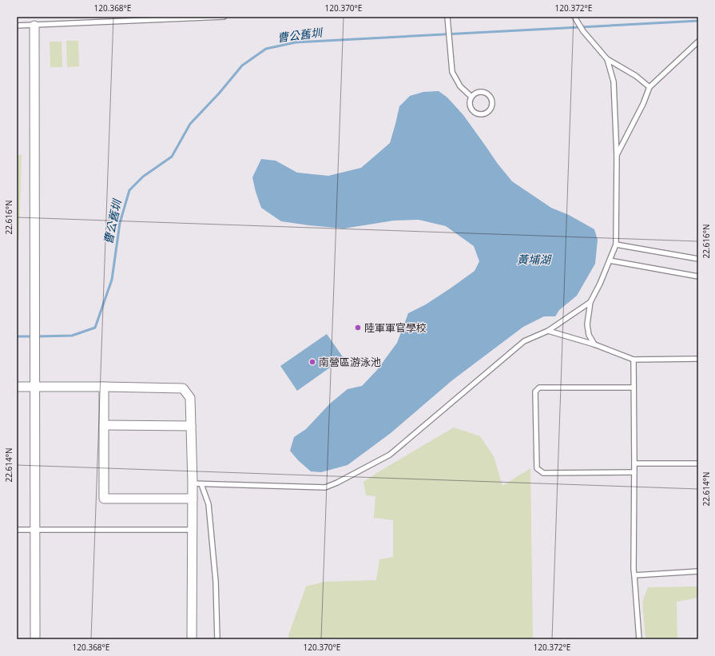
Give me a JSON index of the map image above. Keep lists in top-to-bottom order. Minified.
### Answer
{"water":["曹公舊圳","黃埔湖"],"places":["陸軍軍官學校","南營區游泳池"],"coordinates":["120.368°E","120.370°E","120.372°E","22.616°N","22.614°N"]}
